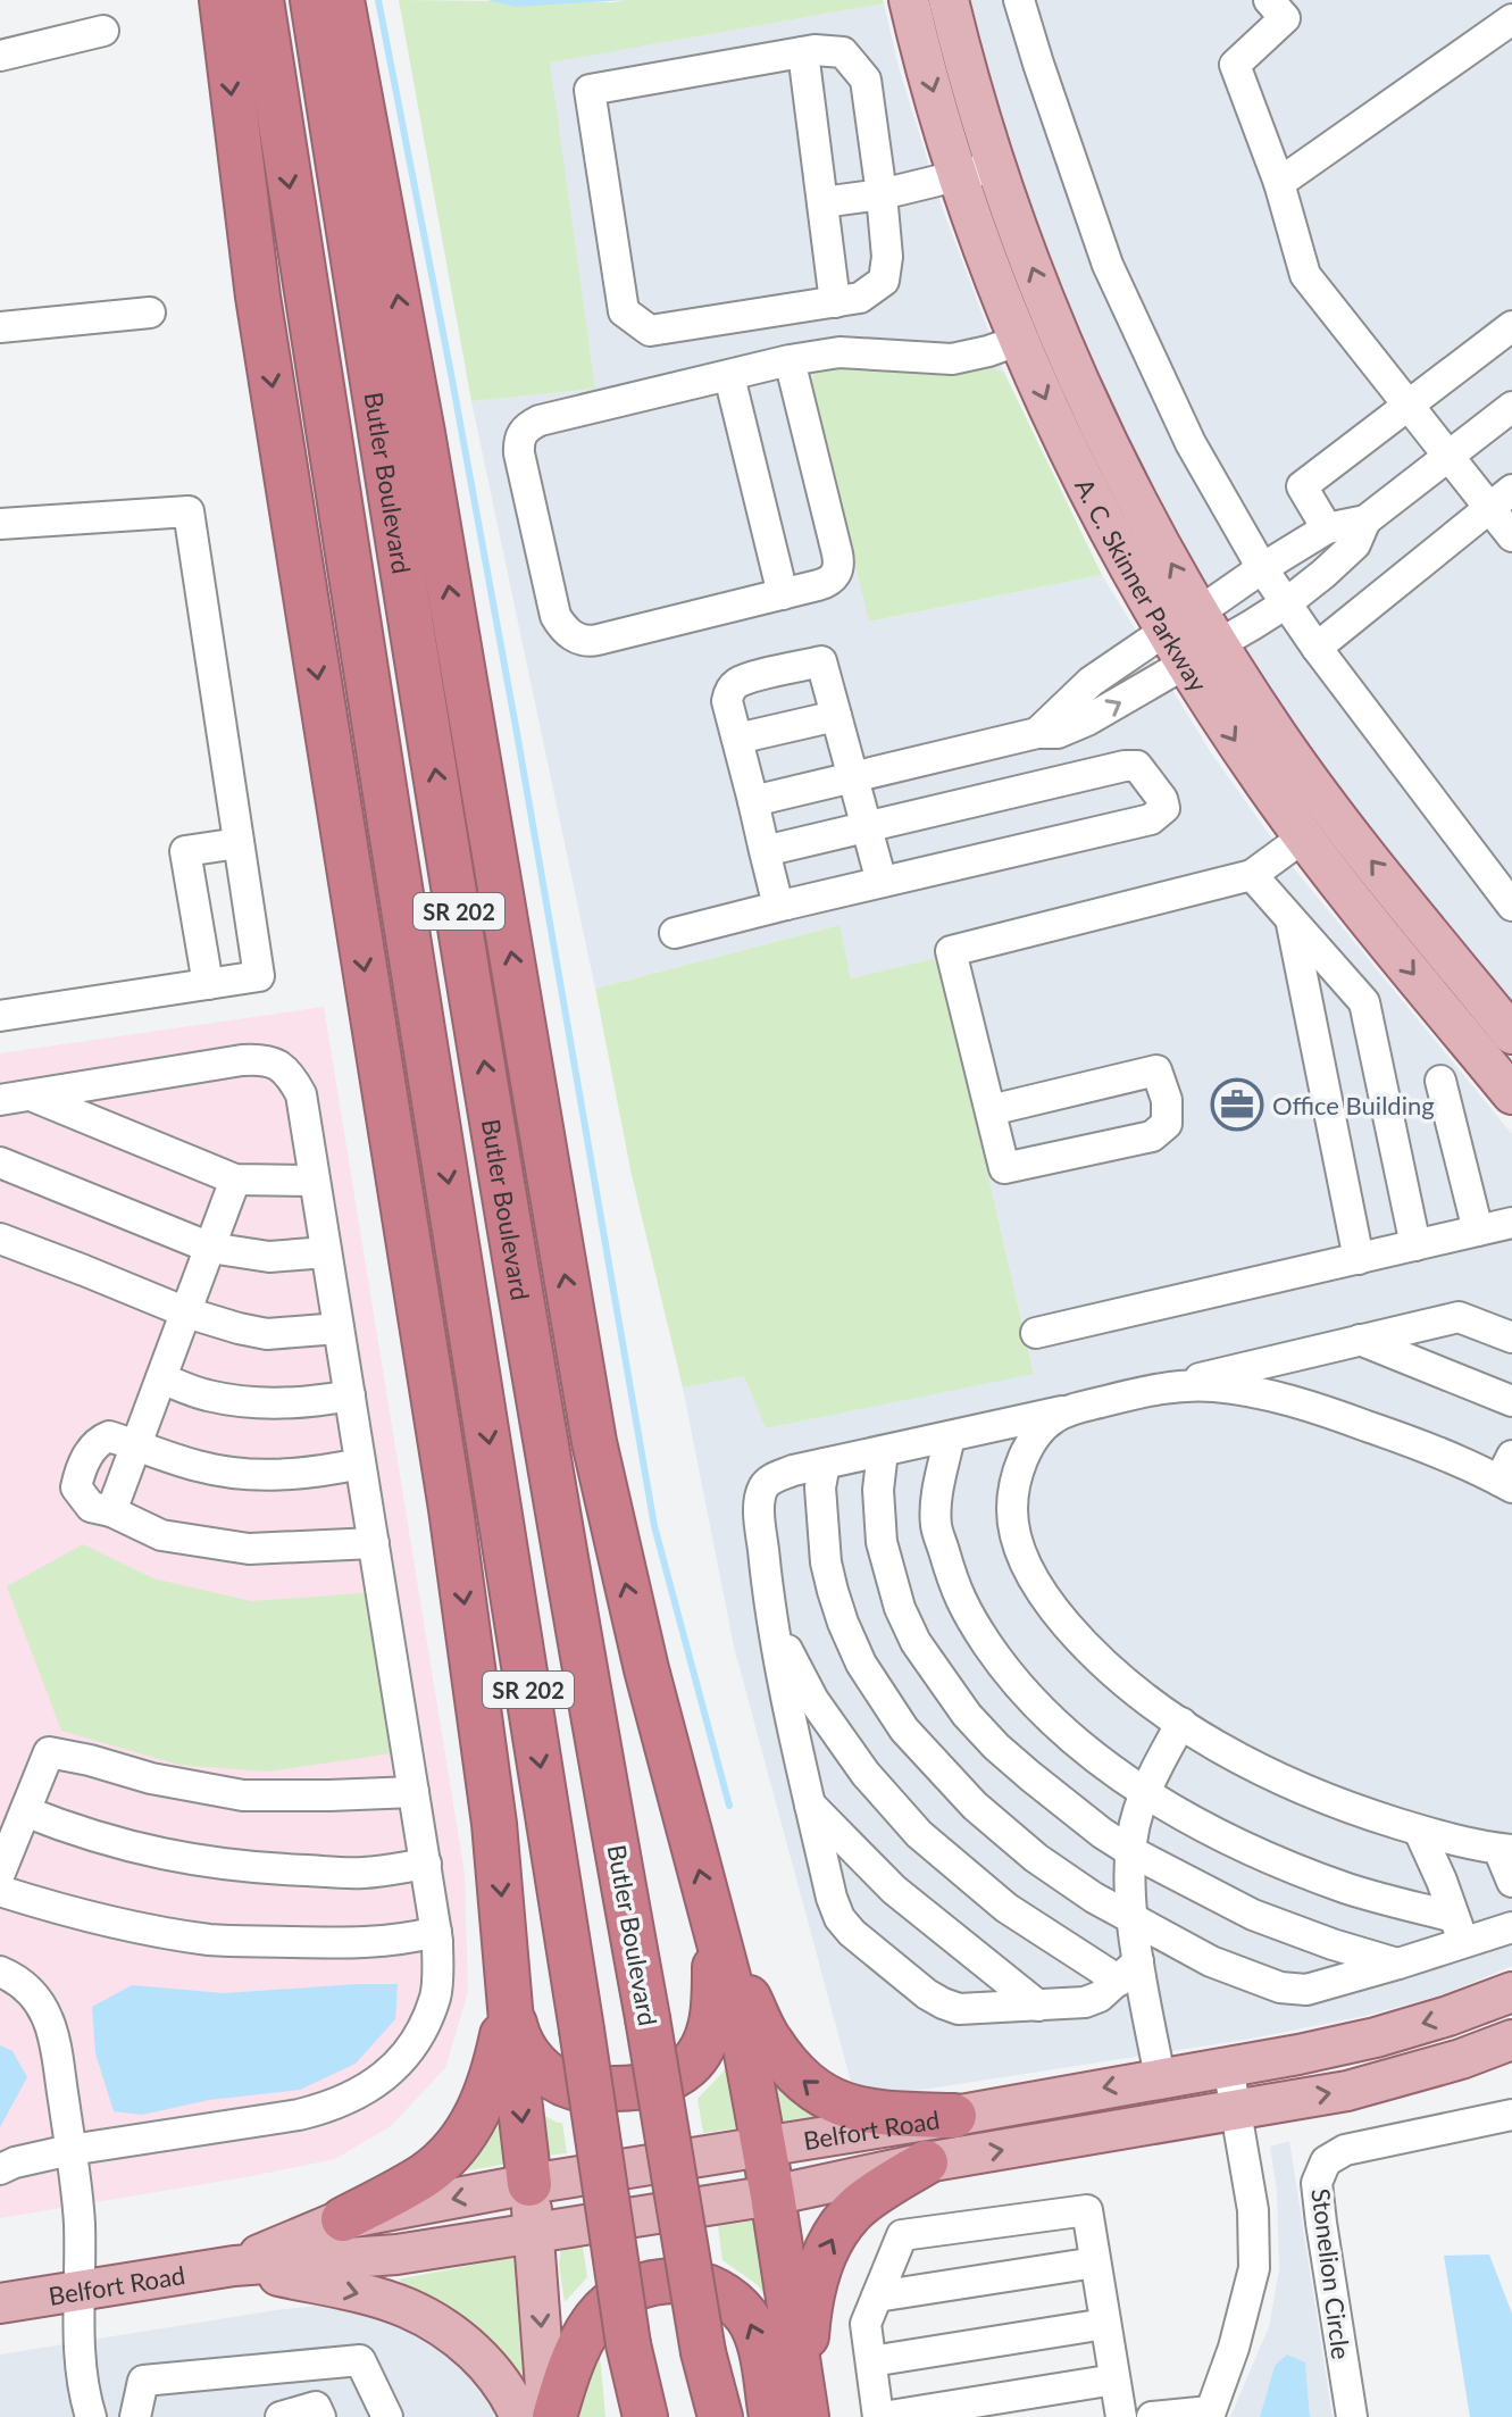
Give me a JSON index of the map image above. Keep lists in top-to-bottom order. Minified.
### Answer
{"streets":{"highway":["Butler Boulevard","SR 202"],"main road":["A. C. Skinner Parkway","Belfort Road"],"street":["Stonelion Circle"]},"places":{"office":["Office Building"]}}
